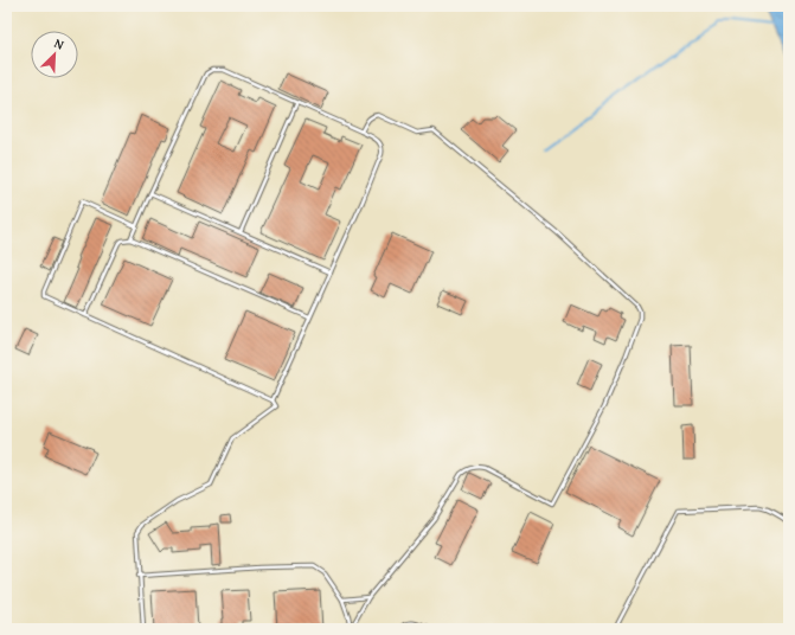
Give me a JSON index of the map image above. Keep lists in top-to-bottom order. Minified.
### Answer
{"north":"top right"}
